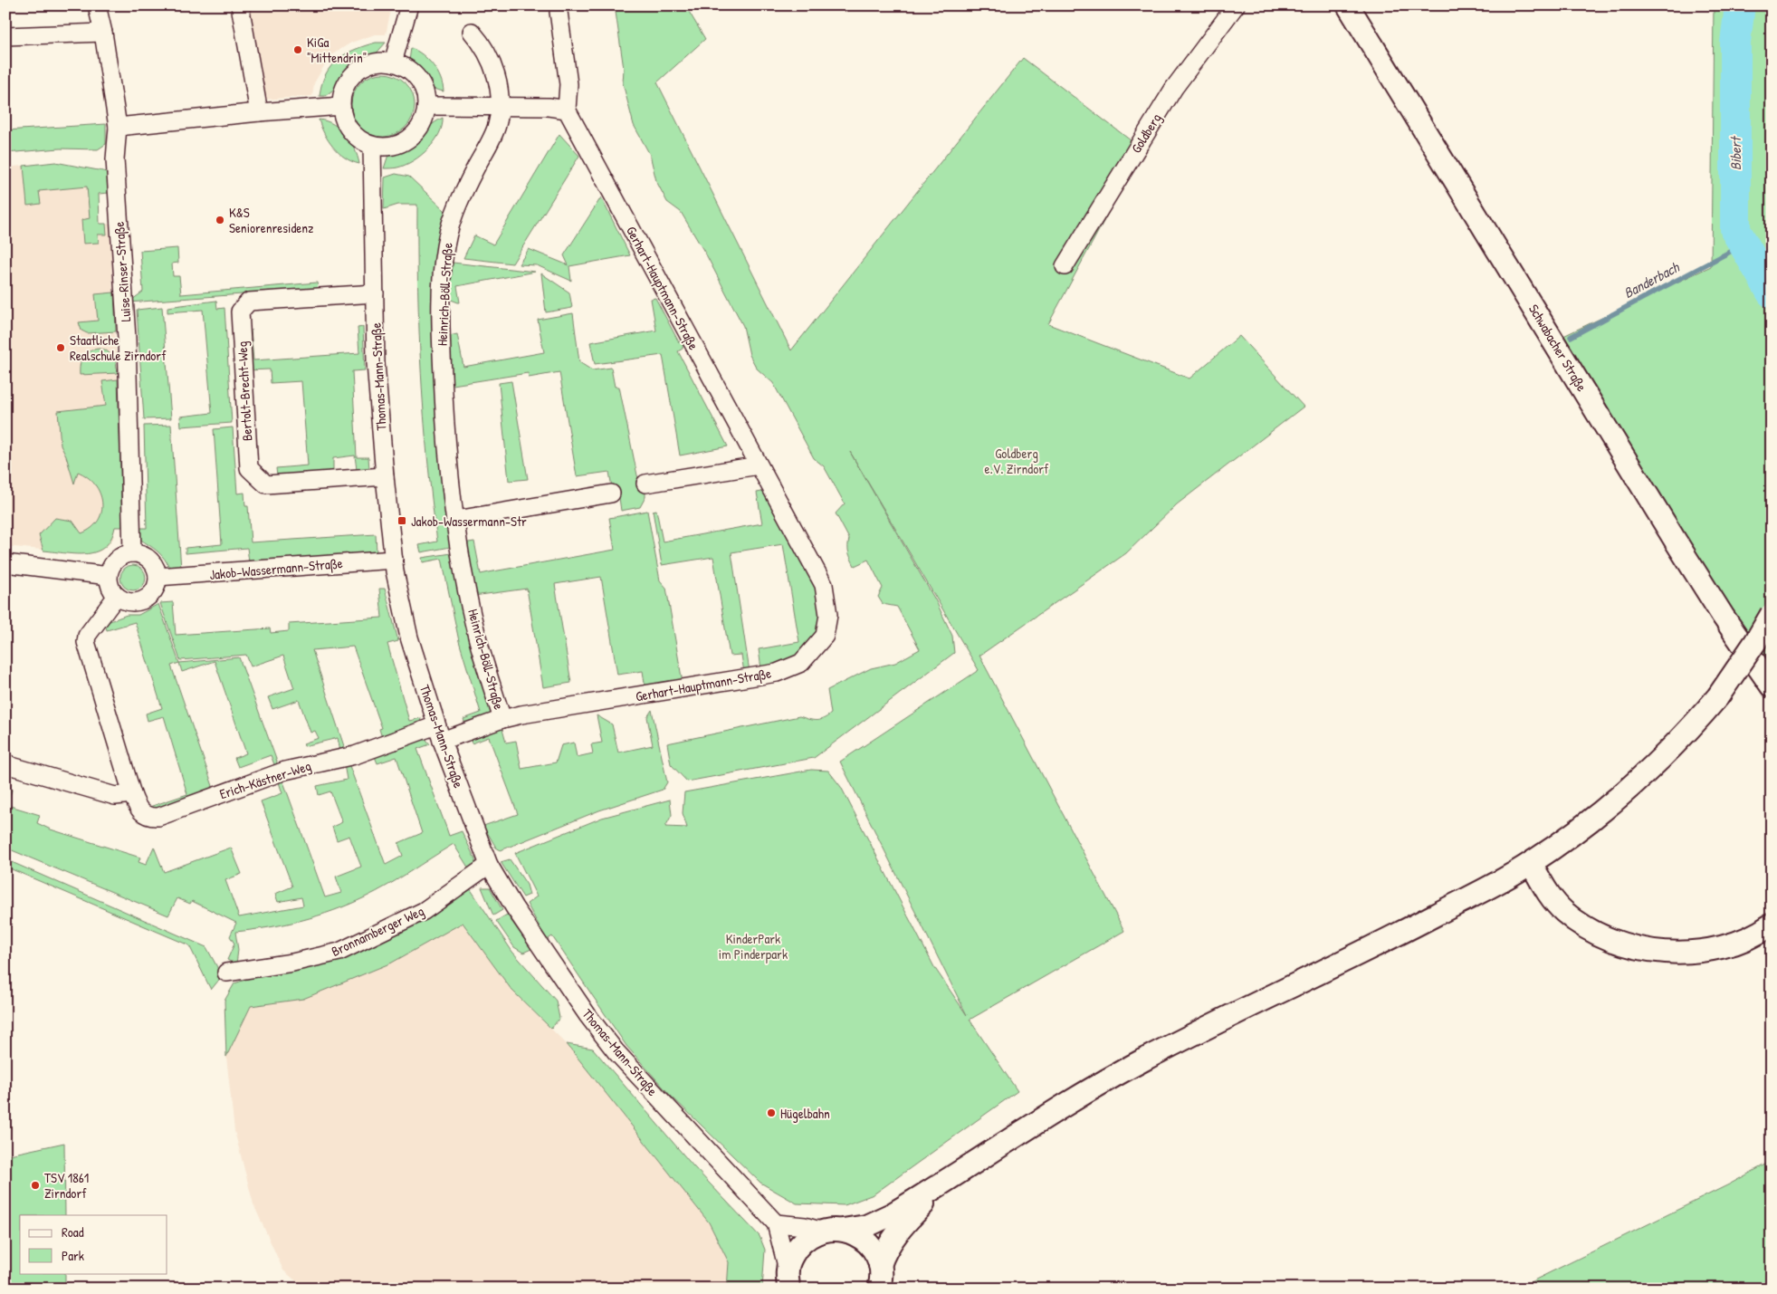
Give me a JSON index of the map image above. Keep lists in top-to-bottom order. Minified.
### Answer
{"streets":{"street":["Goldberg","Luise-Rinser-Straße","Gerhart-Hauptmann-Straße","Heinrich-Böll-Straße","Schwabacher Straße","Thomas-Mann-Straße","Bertolt-Brecht-Weg","Jakob-Wassermann-Straße","Erich-Kästner-Weg","Bronnamberger Weg"]},"crossings":[["Luise-Rinser-Straße","Jakob-Wassermann-Straße"],["Luise-Rinser-Straße","Erich-Kästner-Weg"],["Gerhart-Hauptmann-Straße","Heinrich-Böll-Straße"],["Gerhart-Hauptmann-Straße","Thomas-Mann-Straße"],["Thomas-Mann-Straße","Bertolt-Brecht-Weg"],["Thomas-Mann-Straße","Jakob-Wassermann-Straße"],["Thomas-Mann-Straße","Erich-Kästner-Weg"],["Thomas-Mann-Straße","Bronnamberger Weg"],["Jakob-Wassermann-Straße","Erich-Kästner-Weg"]],"water":["Bibert","Banderbach"],"parks":["Goldberg e.V. Zirndorf","KinderPark im Pinderpark"],"places":{"other":["KiGa \"Mittendrin\"","K&S Seniorenresidenz","Staatliche Realschule Zirndorf","Hügelbahn","TSV 1861 Zirndorf"],"transit":["Jakob-Wassermann-Str"]},"legend":["Road","Park"]}
